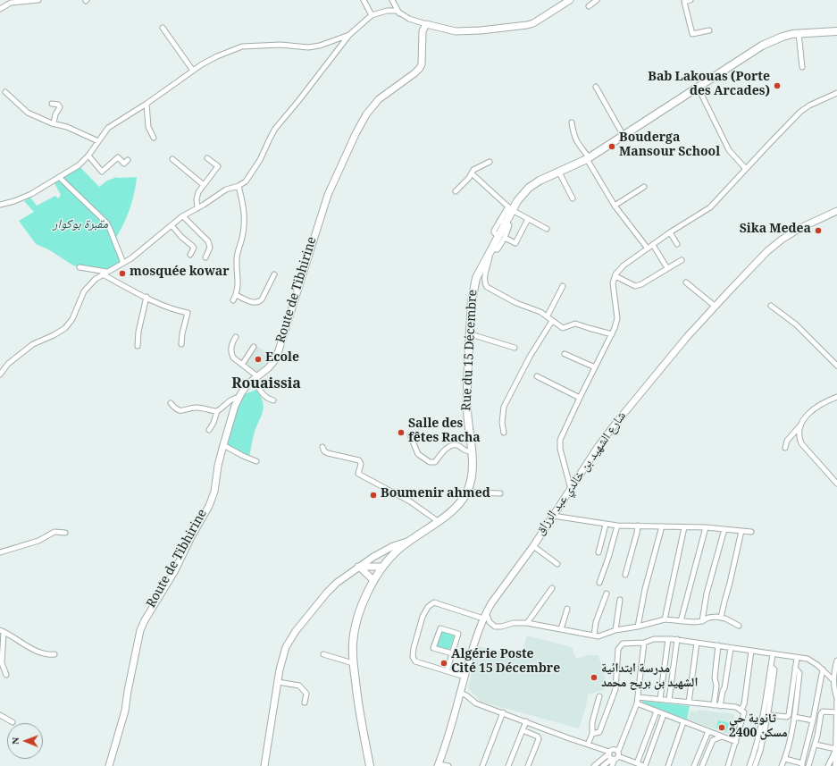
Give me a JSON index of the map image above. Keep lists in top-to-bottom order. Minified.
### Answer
{"streets":{"main road":["Rue du 15 Décembre"],"street":["Route de Tibhirine","شارع الشهيد بن خالدي عبد الرزاق"]},"districts":["Rouaissia"],"parks":["مقبرة بوكوار"],"places":["Bab Lakouas (Porte des Arcades)","Bouderga Mansour School","Sika Medea","mosquée kowar","Ecole","Salle des fêtes Racha","Boumenir ahmed","Algérie Poste Cité 15 Décembre","مدرسة ابتدائية الشهيد بن بريح محمد","ثانوية حي 2400 مسكن"],"north":"left"}
